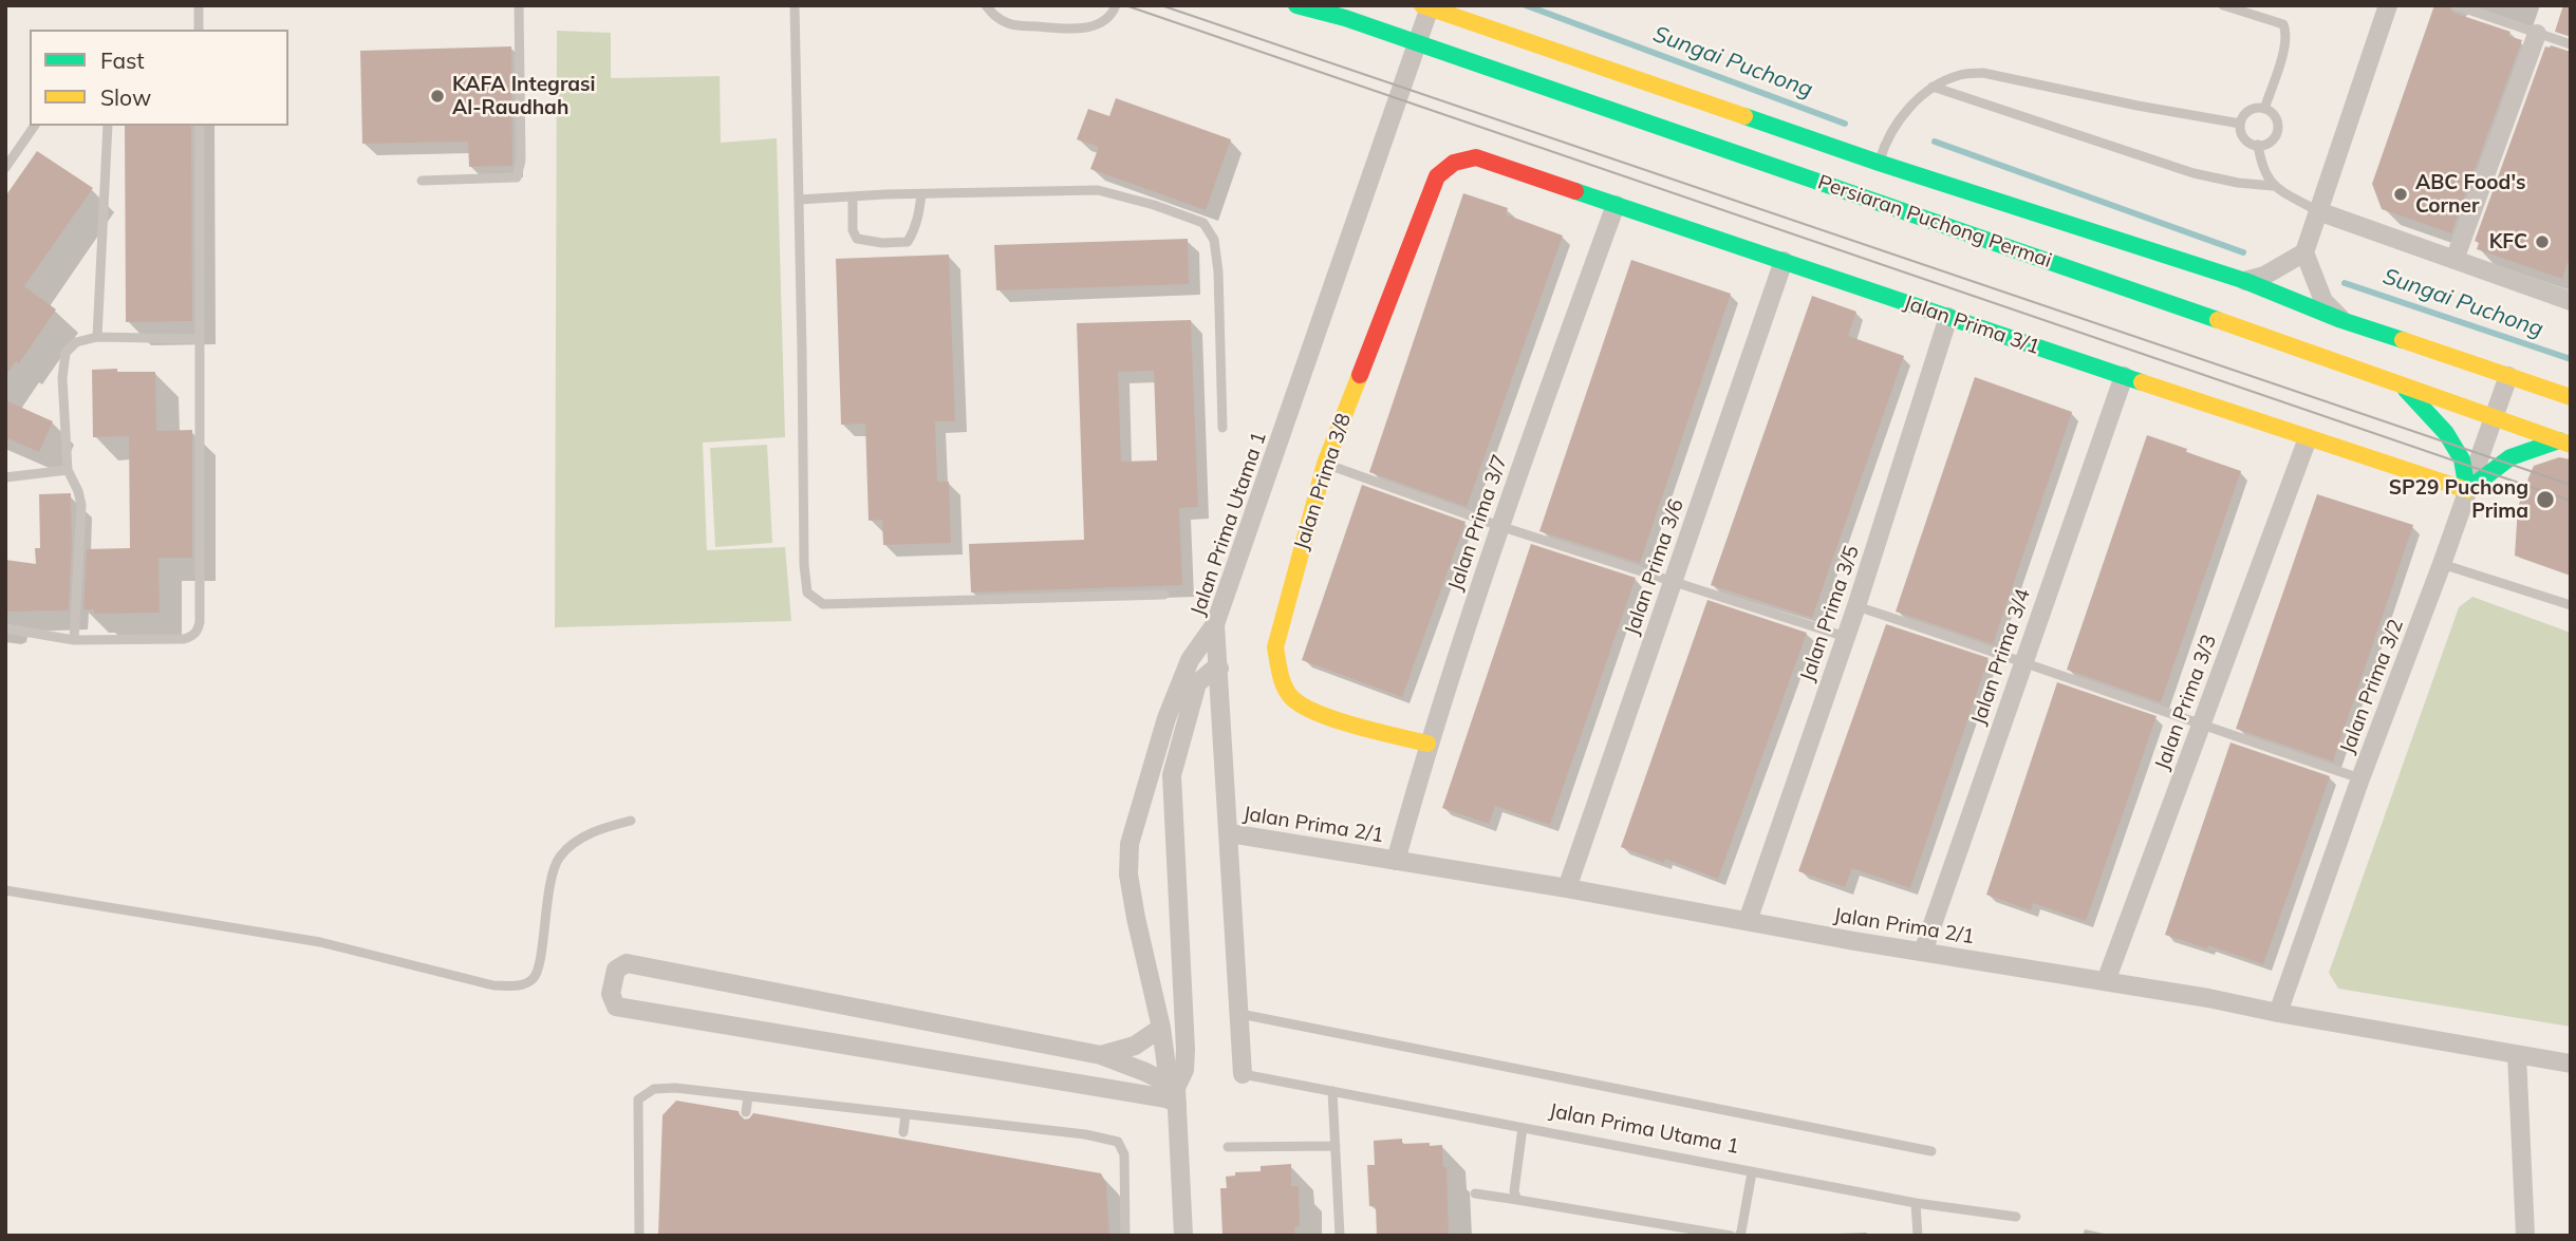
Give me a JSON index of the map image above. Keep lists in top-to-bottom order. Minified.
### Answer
{"streets":{"main road":["Persiaran Puchong Permai","Jalan Prima 3/1","Jalan Prima 3/8"],"street":["Jalan Prima 3/7","Jalan Prima Utama 1","Jalan Prima 3/6","Jalan Prima 3/5","Jalan Prima 3/4","Jalan Prima 3/2","Jalan Prima 3/3","Jalan Prima 2/1"]},"crossings":[["Persiaran Puchong Permai","Jalan Prima Utama 1"],["Persiaran Puchong Permai","Jalan Prima 3/2"],["Jalan Prima 3/1","Jalan Prima 3/8"],["Jalan Prima 3/1","Jalan Prima 3/7"],["Jalan Prima 3/1","Jalan Prima 3/6"],["Jalan Prima 3/1","Jalan Prima 3/5"],["Jalan Prima 3/1","Jalan Prima 3/4"],["Jalan Prima 3/1","Jalan Prima 3/2"],["Jalan Prima 3/1","Jalan Prima 3/3"],["Jalan Prima 3/8","Jalan Prima 3/7"],["Jalan Prima 3/7","Jalan Prima 2/1"],["Jalan Prima Utama 1","Jalan Prima 2/1"],["Jalan Prima 3/6","Jalan Prima 2/1"],["Jalan Prima 3/5","Jalan Prima 2/1"],["Jalan Prima 3/4","Jalan Prima 2/1"],["Jalan Prima 3/2","Jalan Prima 2/1"],["Jalan Prima 3/3","Jalan Prima 2/1"]],"water":["Sungai Puchong"],"places":["KAFA Integrasi Al-Raudhah","ABC Food's Corner","KFC","SP29 Puchong Prima"],"legend":["Fast","Slow"]}
